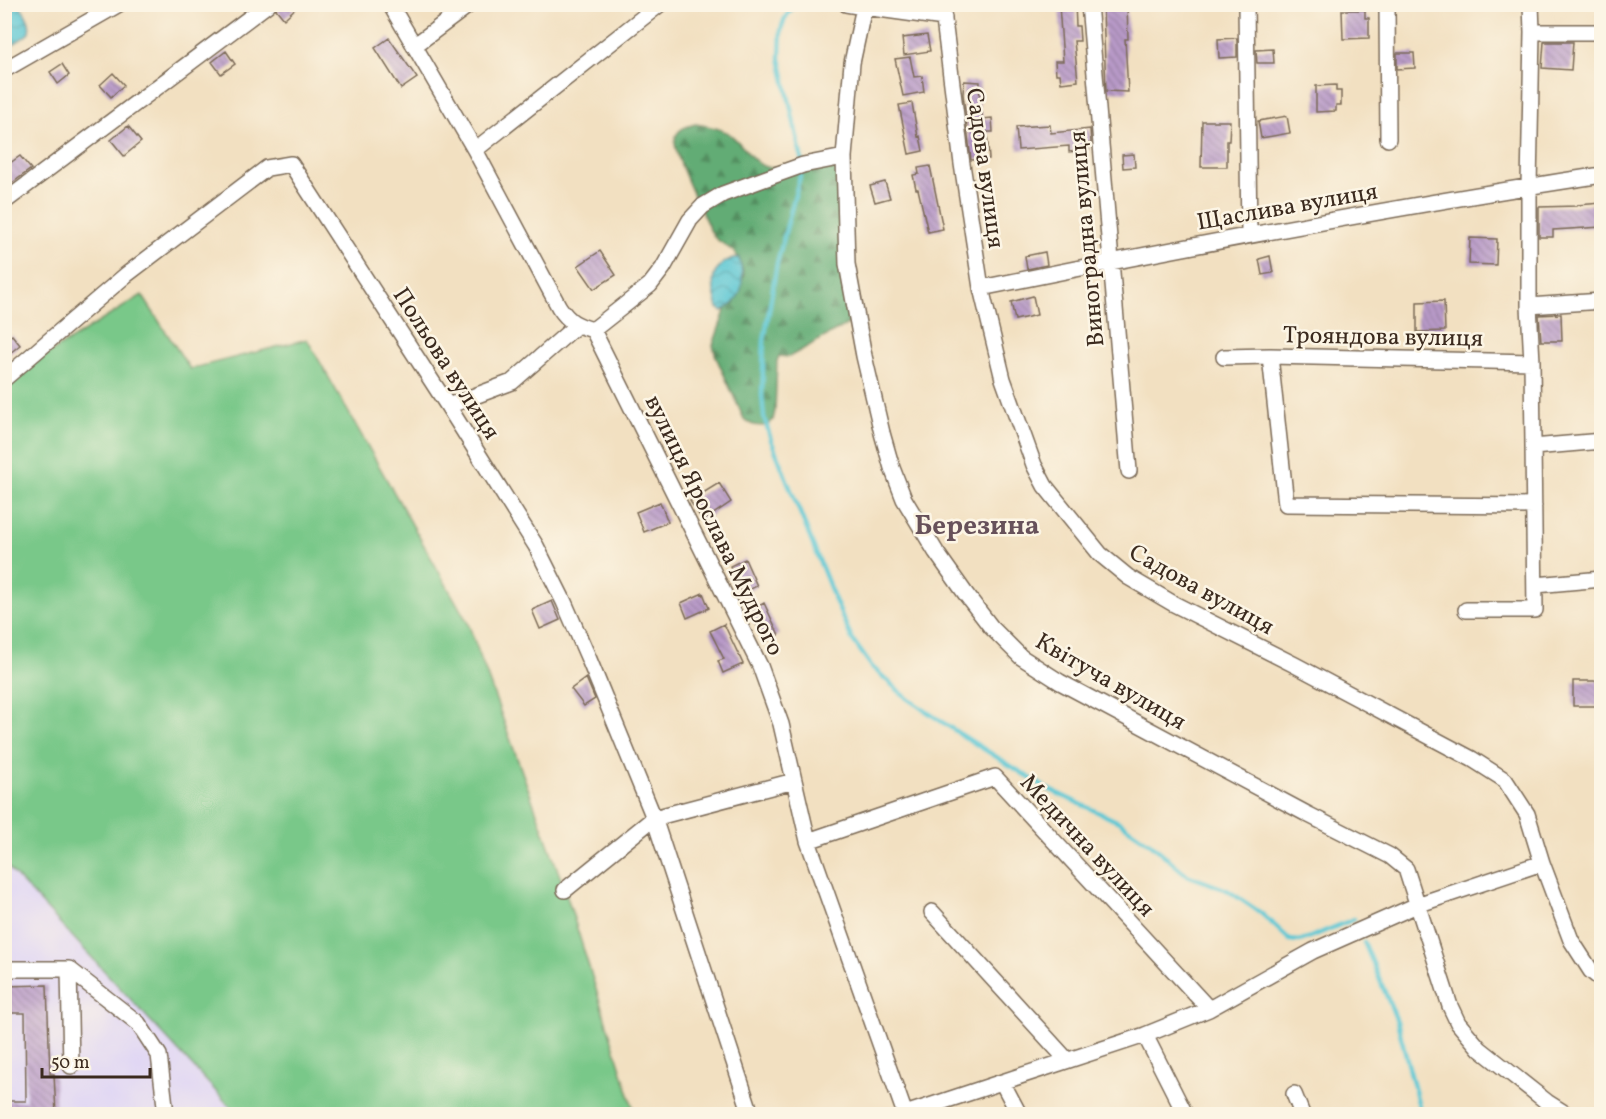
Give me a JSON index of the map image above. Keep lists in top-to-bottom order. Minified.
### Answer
{"streets":{"street":["Садова вулиця","Щаслива вулиця","Виноградна вулиця","Трояндова вулиця","Польова вулиця","вулиця Ярослава Мудрого","Квітуча вулиця","Медична вулиця"]},"crossings":[["Садова вулиця","Щаслива вулиця"],["Щаслива вулиця","Виноградна вулиця"],["вулиця Ярослава Мудрого","Медична вулиця"]],"districts":["Березина"],"scale_bar":"50 m"}
